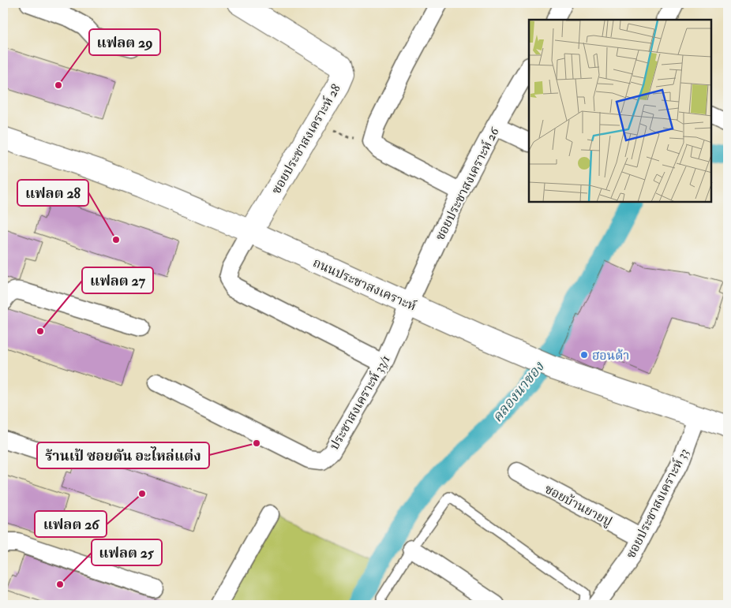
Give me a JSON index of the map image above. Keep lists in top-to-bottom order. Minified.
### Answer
{"streets":{"main road":["ซอยประชาสงเคราะห์ 28","ถนนประชาสงเคราะห์"],"street":["ซอยประชาสงเคราะห์ 26","ประชาสงเคราะห์ 33/1","ซอยประชาสงเคราะห์ 33","ซอยบ้านยายปู"]},"crossings":[["ซอยประชาสงเคราะห์ 28","ถนนประชาสงเคราะห์"],["ซอยประชาสงเคราะห์ 26","ถนนประชาสงเคราะห์"],["ซอยประชาสงเคราะห์ 26","ประชาสงเคราะห์ 33/1"],["ถนนประชาสงเคราะห์","ประชาสงเคราะห์ 33/1"],["ถนนประชาสงเคราะห์","ซอยประชาสงเคราะห์ 33"],["ซอยประชาสงเคราะห์ 33","ซอยบ้านยายปู"]],"water":["คลองนาซอง"],"places":["แฟลต 29","แฟลต 28","แฟลต 27","ฮอนด้า","ร้านเป้ ซอยตัน อะไหล่แต่ง","แฟลต 26","แฟลต 25"]}
